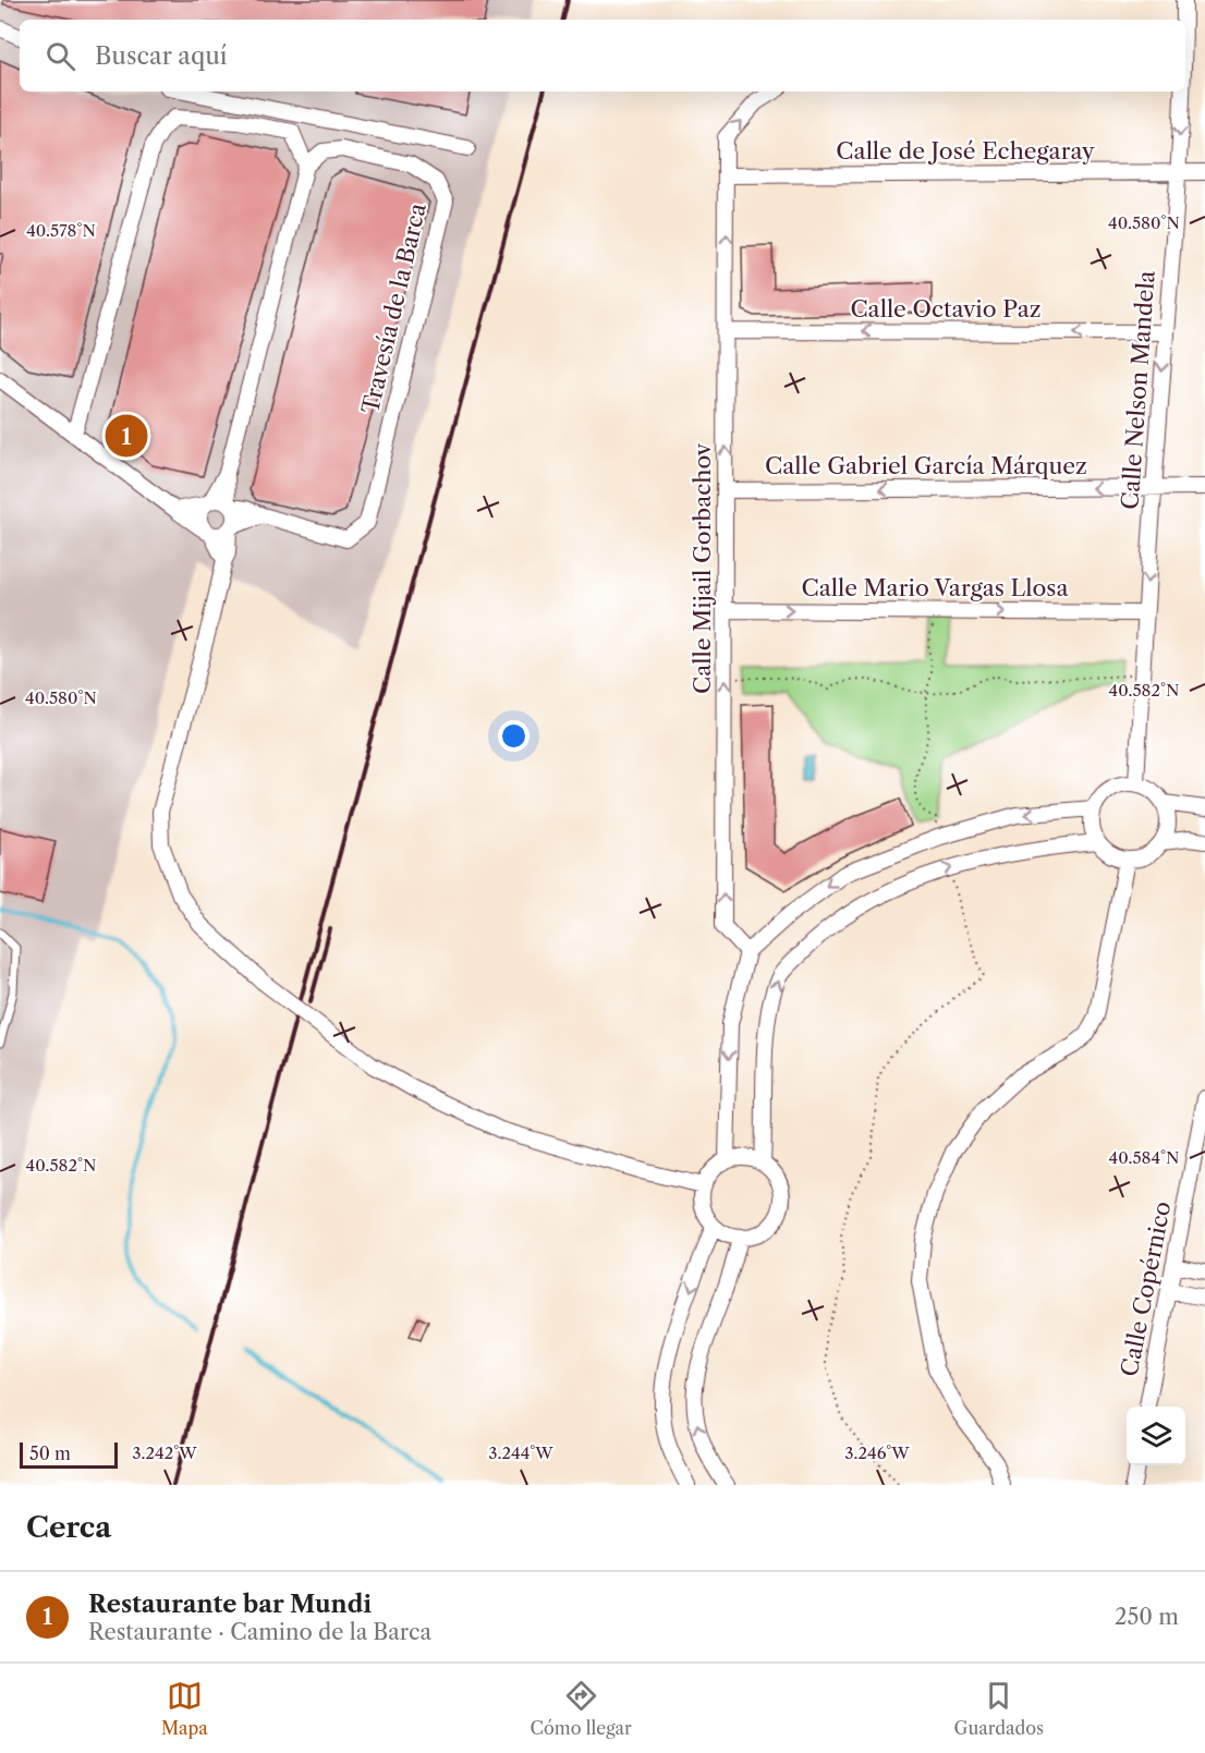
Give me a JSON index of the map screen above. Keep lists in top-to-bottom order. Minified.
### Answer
{"streets":{"street":["Calle de José Echegaray","Travesía de la Barca","Calle Octavio Paz","Calle Nelson Mandela","Calle Gabriel García Márquez","Calle Mijail Gorbachov","Calle Mario Vargas Llosa","Calle Copérnico"]},"crossings":[["Calle de José Echegaray","Calle Nelson Mandela"],["Calle de José Echegaray","Calle Mijail Gorbachov"],["Calle Octavio Paz","Calle Nelson Mandela"],["Calle Octavio Paz","Calle Mijail Gorbachov"],["Calle Nelson Mandela","Calle Gabriel García Márquez"],["Calle Nelson Mandela","Calle Mario Vargas Llosa"],["Calle Gabriel García Márquez","Calle Mijail Gorbachov"],["Calle Mijail Gorbachov","Calle Mario Vargas Llosa"]],"one_way":["Calle Octavio Paz","Calle Nelson Mandela","Calle Gabriel García Márquez","Calle Mijail Gorbachov","Calle Mario Vargas Llosa"],"scale_bar":"50 m","page":{"search":"Buscar aquí","pins":"1","scale":"50 m","heading":"Cerca","list":[{"mark":"1","name":"Restaurante bar Mundi","note":"Restaurante · Camino de la Barca","value":"250 m"}],"nav":["Mapa","Cómo llegar","Guardados"]},"coordinates":["40.580°N","40.578°N","40.582°N","40.584°N","3.242°W","3.244°W","3.246°W"]}
